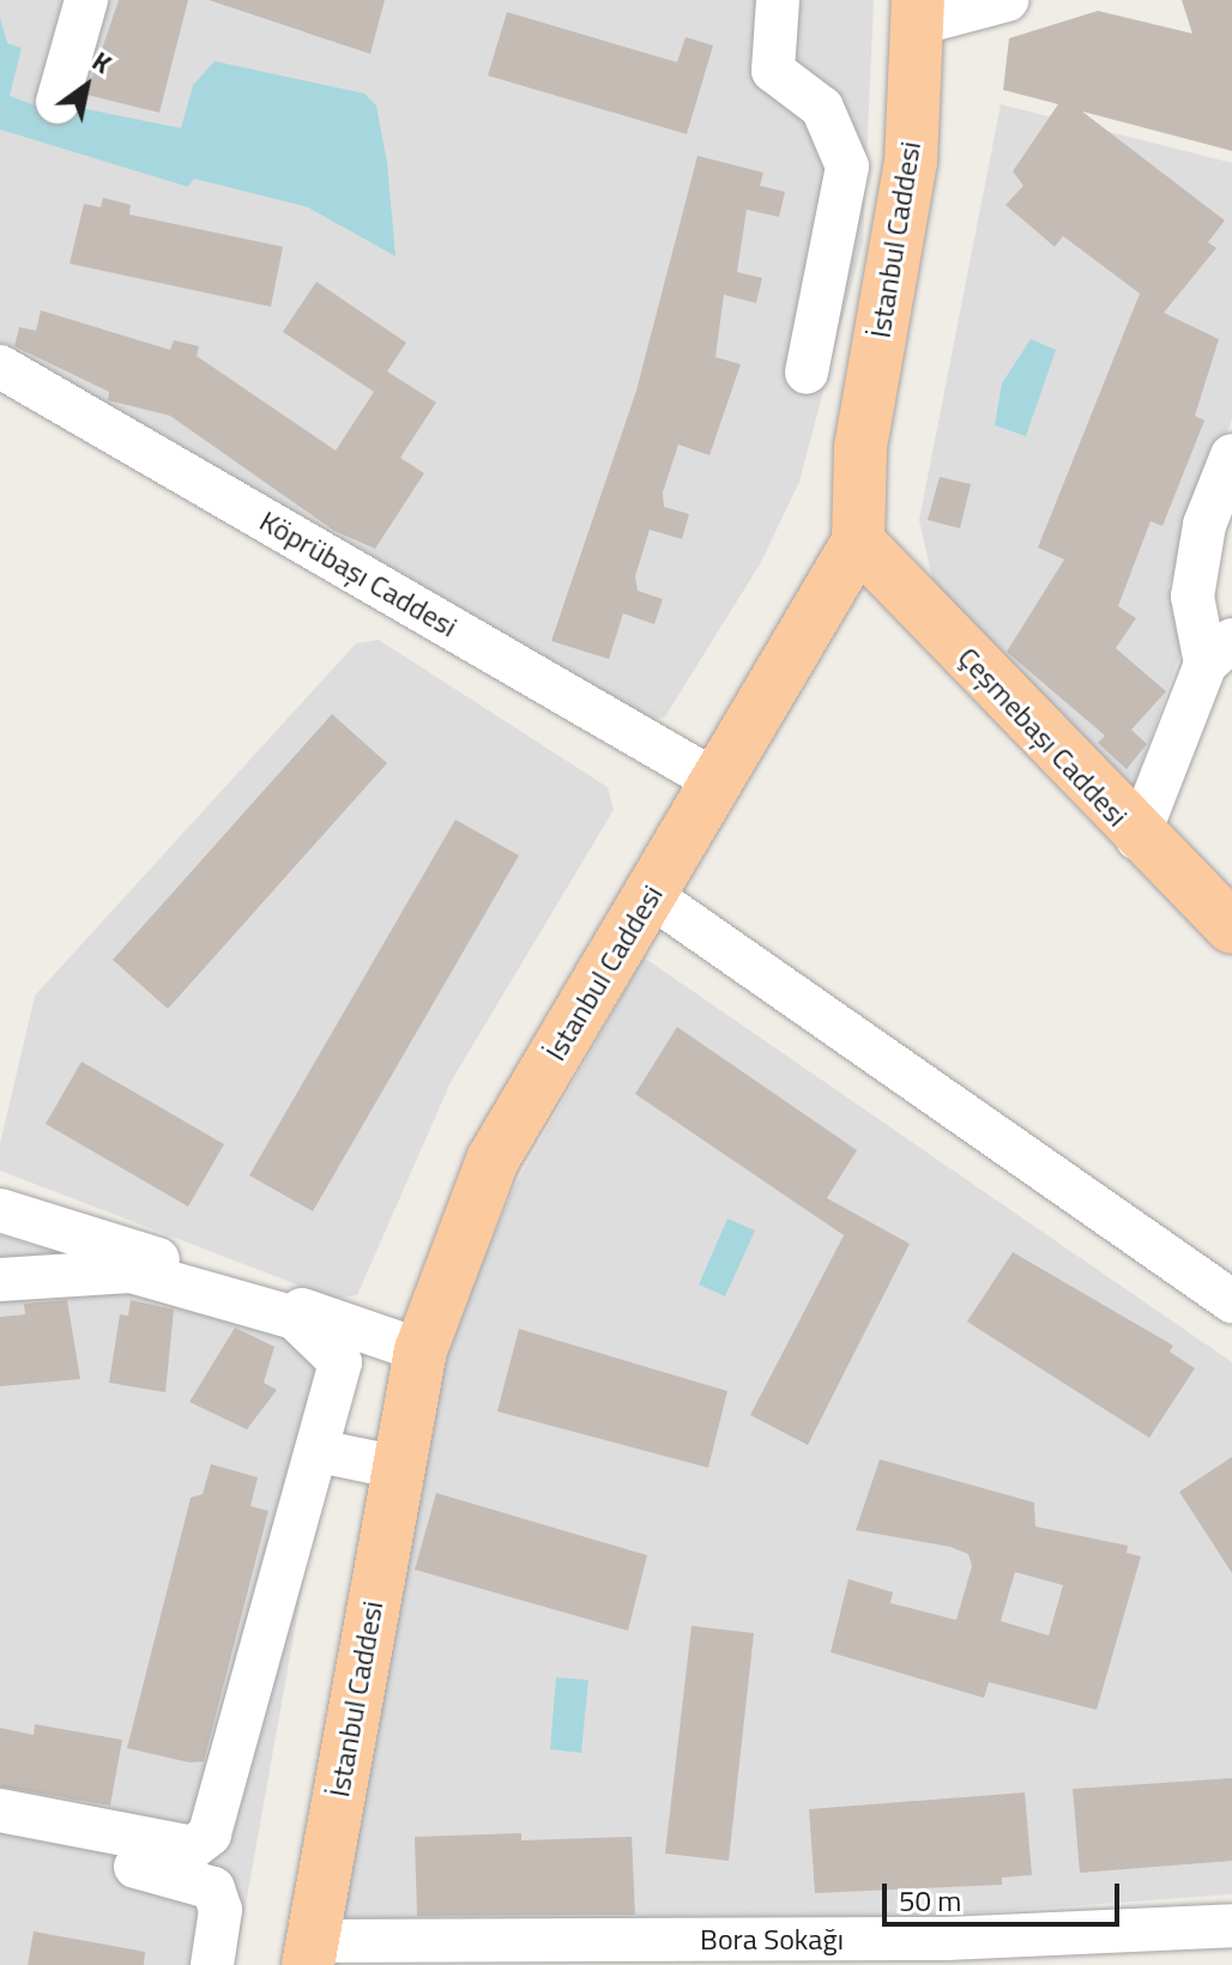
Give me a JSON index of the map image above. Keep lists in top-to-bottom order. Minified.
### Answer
{"streets":{"main road":["İstanbul Caddesi","Çeşmebaşı Caddesi"],"street":["Köprübaşı Caddesi","Bora Sokağı"]},"crossings":[["İstanbul Caddesi","Köprübaşı Caddesi"],["İstanbul Caddesi","Çeşmebaşı Caddesi"],["İstanbul Caddesi","Bora Sokağı"]],"scale_bar":"50 m","north":"top right"}
